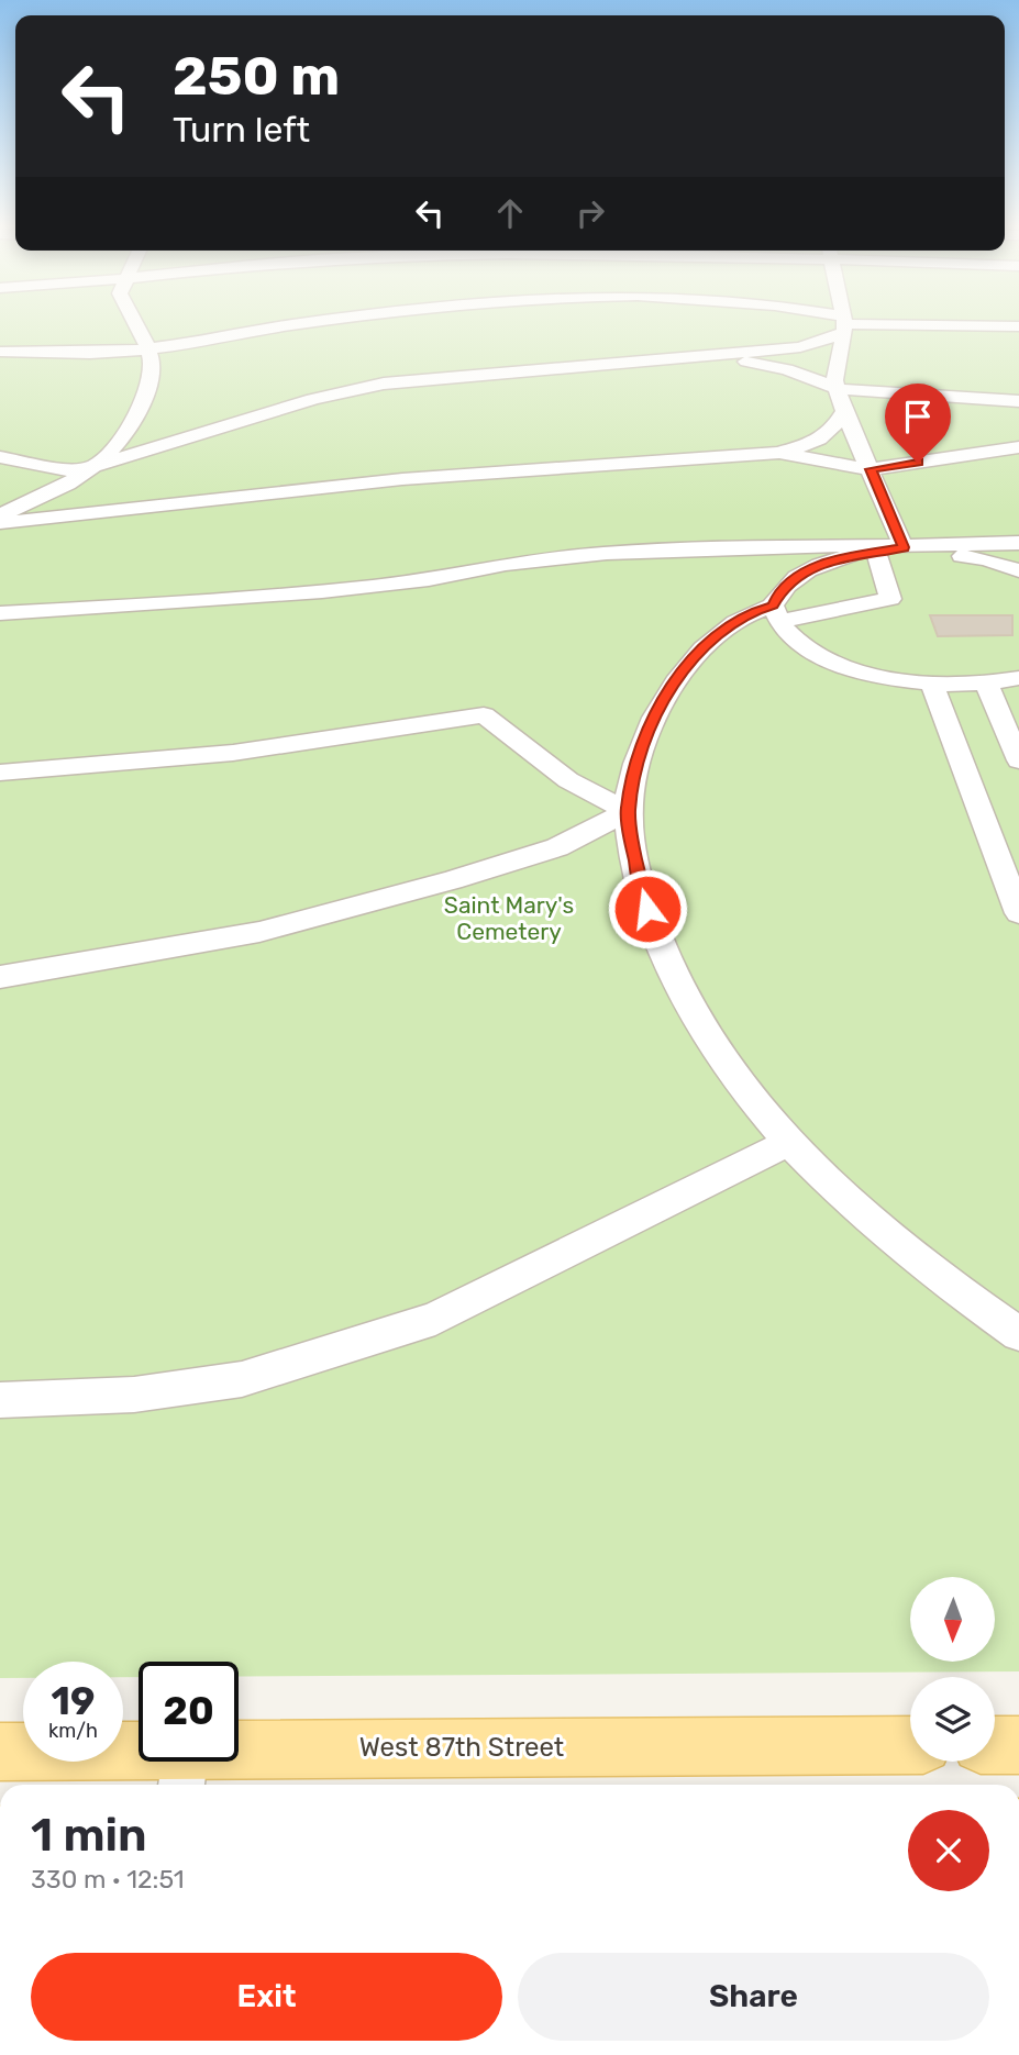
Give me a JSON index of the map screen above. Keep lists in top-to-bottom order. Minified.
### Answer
{"streets":{"main road":["West 87th Street"]},"parks":["Saint Mary's Cemetery"],"north":"bottom","page":{"turn":["250 m","Turn left"],"speed":"19 km/h","limit":"20","heading":["1 min","330 m · 12:51"],"buttons":["Exit","Share"]}}
